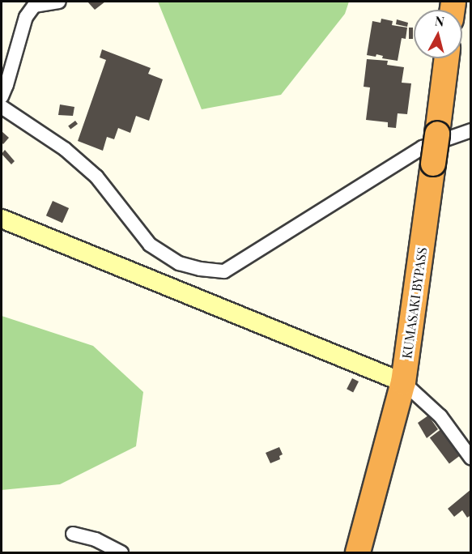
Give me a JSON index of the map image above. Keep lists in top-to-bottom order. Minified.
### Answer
{"streets":{"highway":["KUMASAKI BYPASS"]},"north":"top"}
